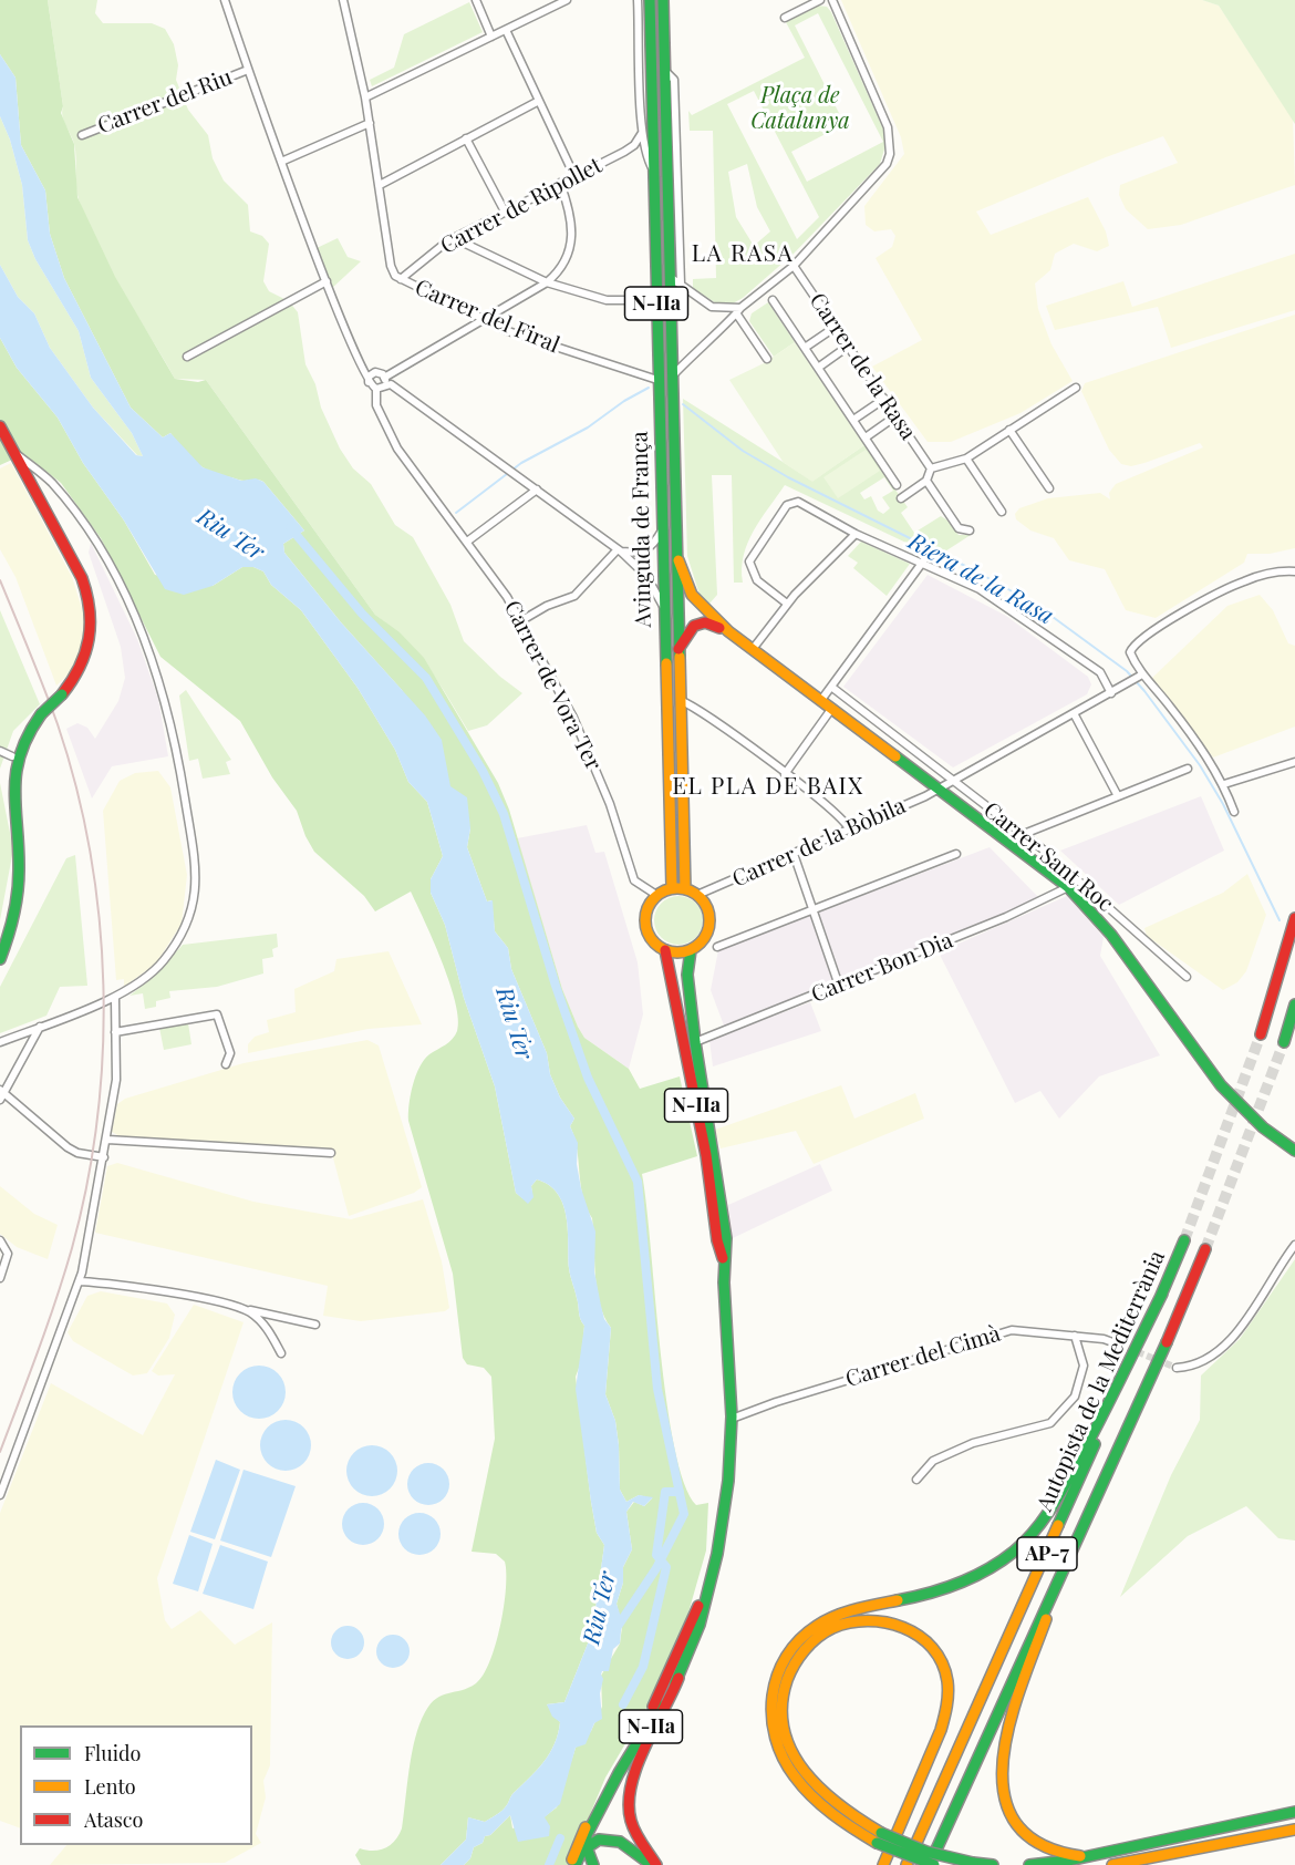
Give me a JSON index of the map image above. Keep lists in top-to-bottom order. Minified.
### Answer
{"streets":{"main road":["N-IIa","Avinguda de França","Autopista de la Mediterrània","AP-7"],"street":["Carrer del Riu","Carrer de Ripollet","Carrer del Firal","Carrer de la Rasa","Carrer de Vora Ter","Carrer de la Bòbila","Carrer Sant Roc","Carrer Bon Dia","Carrer del Cimà"]},"crossings":[["Carrer de Ripollet","Carrer del Firal"],["Carrer de Ripollet","Avinguda de França"],["N-IIa","Avinguda de França"],["N-IIa","Carrer de Vora Ter"],["N-IIa","Carrer de la Bòbila"],["N-IIa","Carrer Bon Dia"],["N-IIa","Carrer del Cimà"],["Carrer del Firal","Avinguda de França"],["Avinguda de França","Carrer de Vora Ter"],["Avinguda de França","Carrer de la Bòbila"],["Carrer de Vora Ter","Carrer de la Bòbila"],["Carrer de la Bòbila","Carrer Sant Roc"]],"districts":["LA RASA","EL PLA DE BAIX"],"water":["Riu Ter","Riera de la Rasa"],"parks":["Plaça de Catalunya"],"legend":["Fluido","Lento","Atasco"]}
